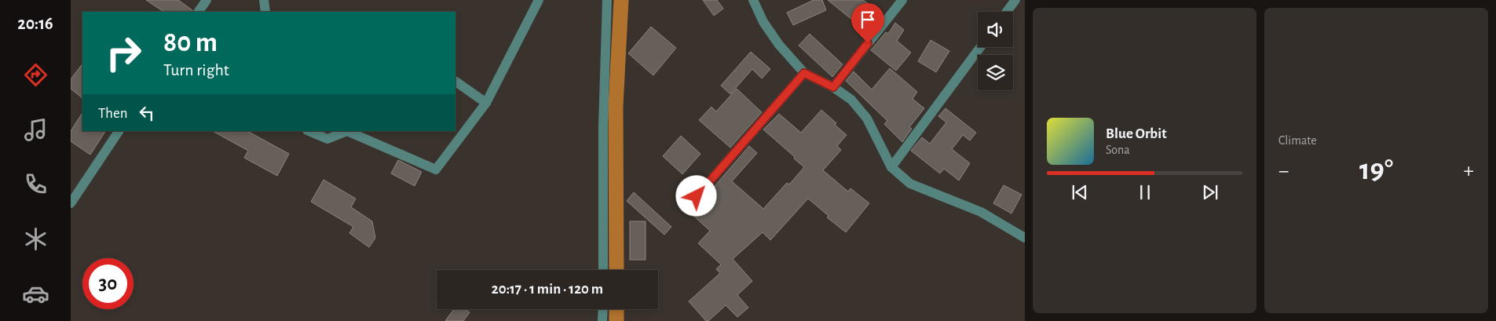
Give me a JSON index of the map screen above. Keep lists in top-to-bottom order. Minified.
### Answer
{"page":{"tabs":"20:16","tile":"Climate","turn":["80 m","Turn right"],"then":"Then","song":["Blue Orbit","Sona"],"heat":["−","19°","+"],"limit":"30","trip":"20:17 · 1 min · 120 m"}}
